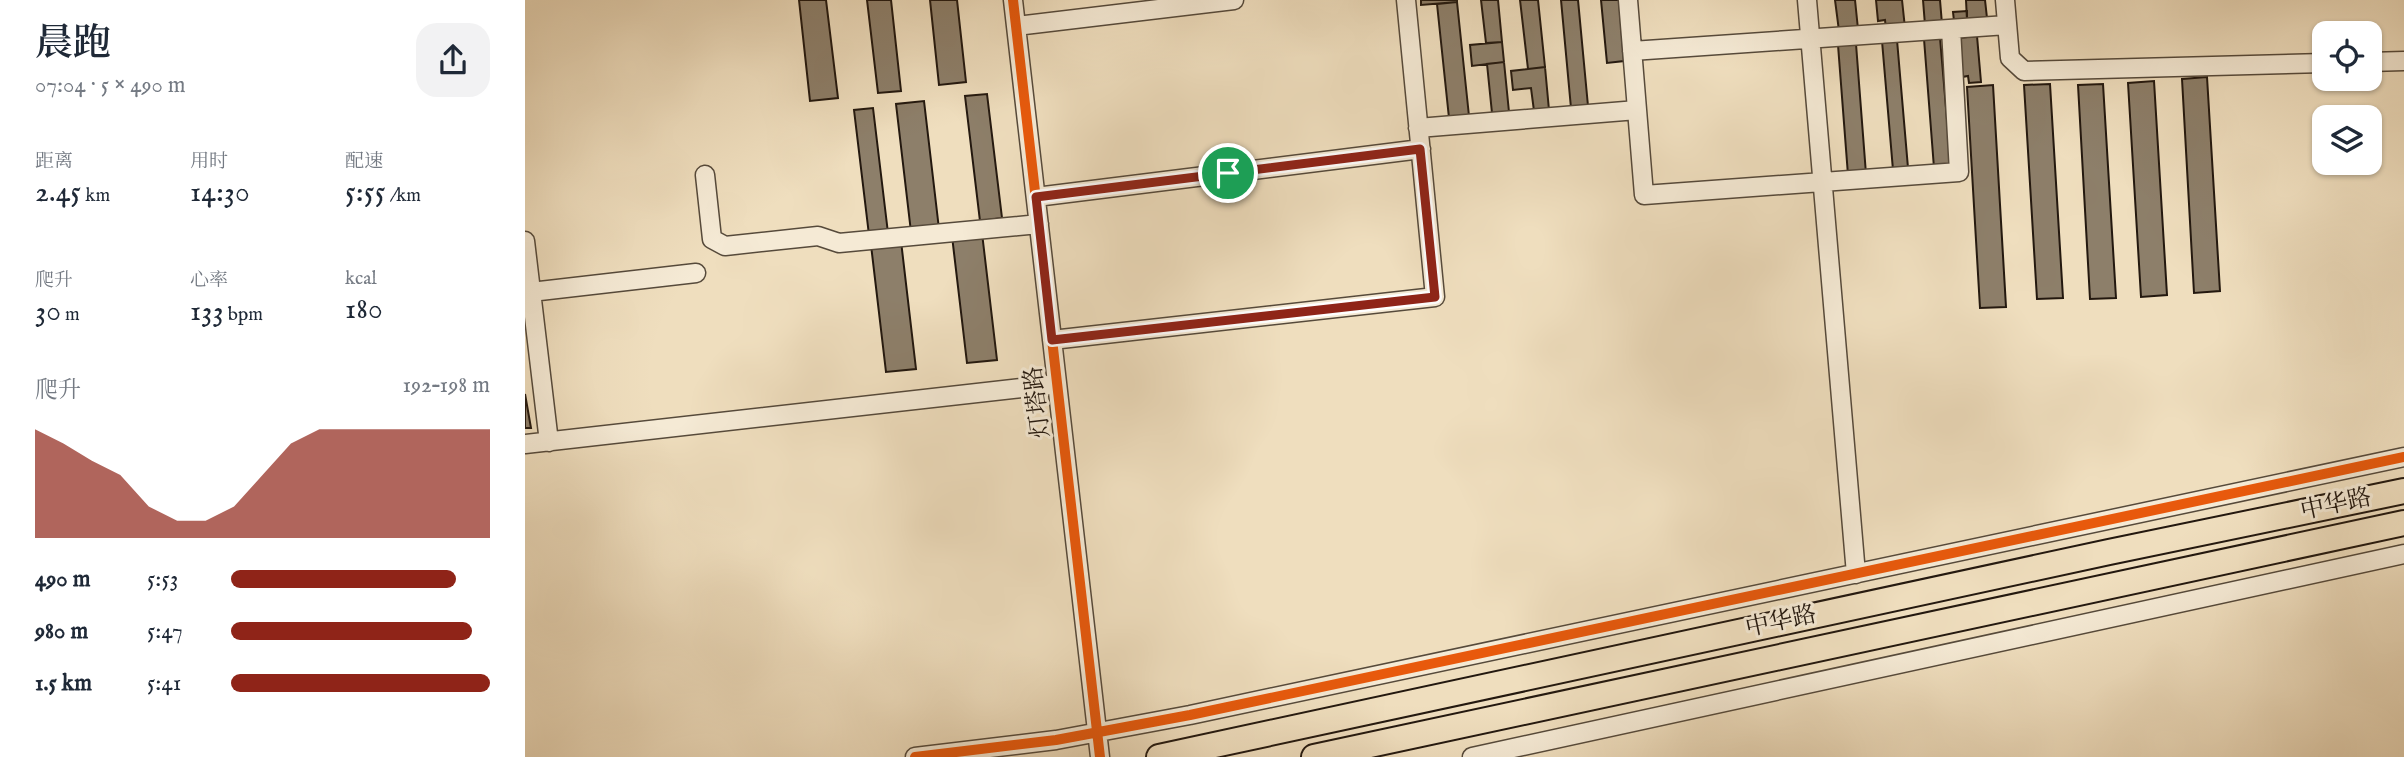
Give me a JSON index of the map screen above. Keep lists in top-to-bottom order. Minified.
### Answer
{"streets":{"highway":["中华路"],"street":["灯塔路"]},"page":{"heading":["晨跑","07:04 · 5 × 490 m"],"stats":[["距离","2.45 km"],["用时","14:30"],["配速","5:55 /km"],["爬升","30 m"],["心率","133 bpm"],["kcal","180"]],"chart":["爬升","192–198 m"],"list":[{"name":"490 m","note":"5:53"},{"name":"980 m","note":"5:47"},{"name":"1.5 km","note":"5:41"}]}}
